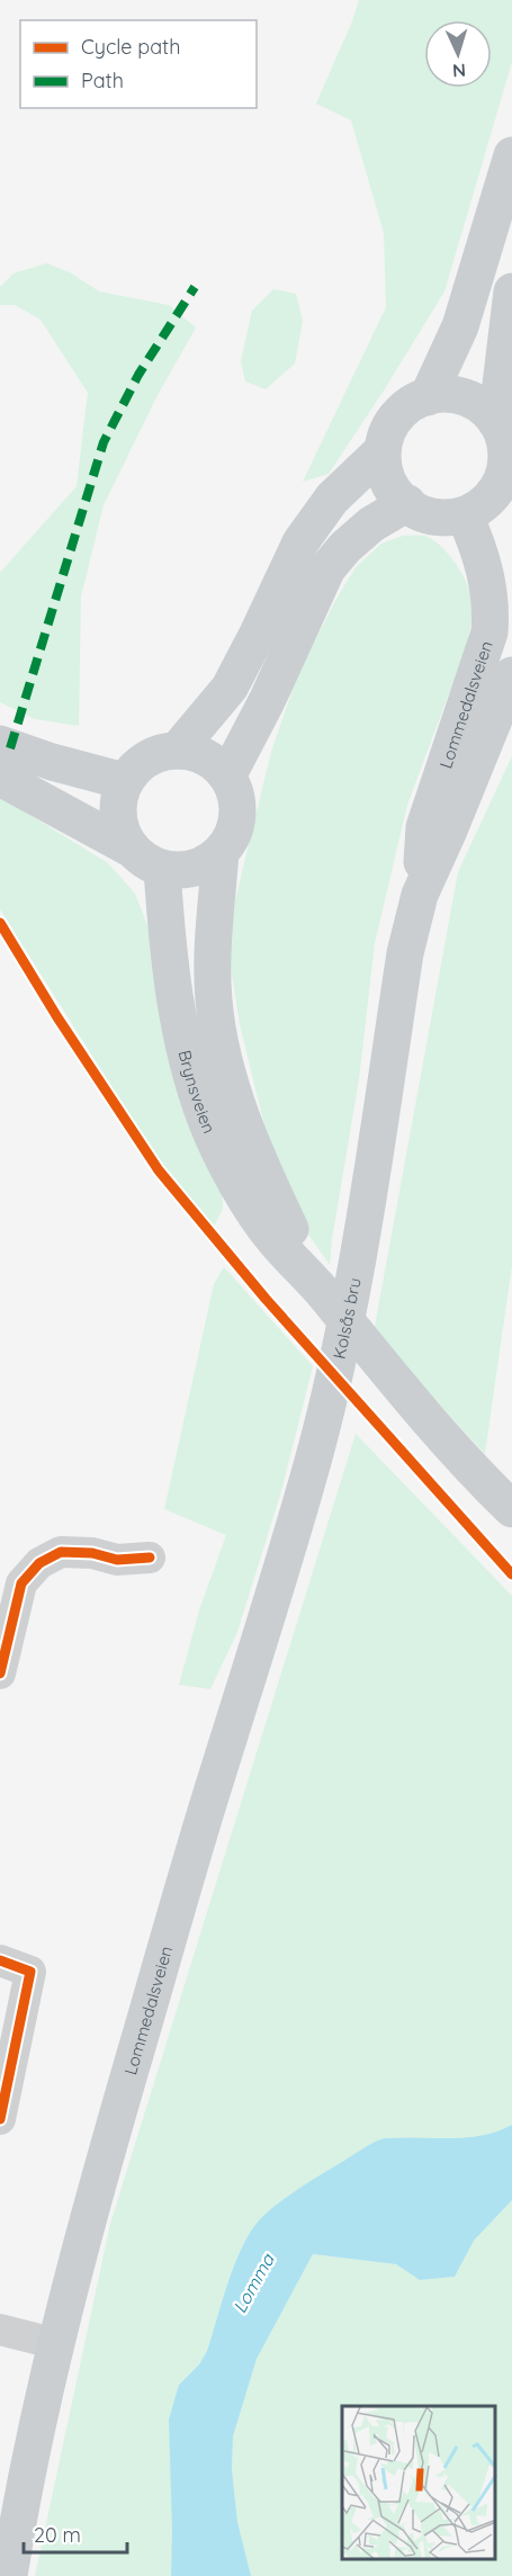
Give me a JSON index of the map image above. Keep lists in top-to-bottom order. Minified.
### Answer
{"streets":{"main road":["Lommedalsveien","Brynsveien","Kolsås bru"]},"crossings":[["Lommedalsveien","Kolsås bru"]],"water":["Lomma"],"legend":["Cycle path","Path"],"scale_bar":"20 m","north":"bottom"}
